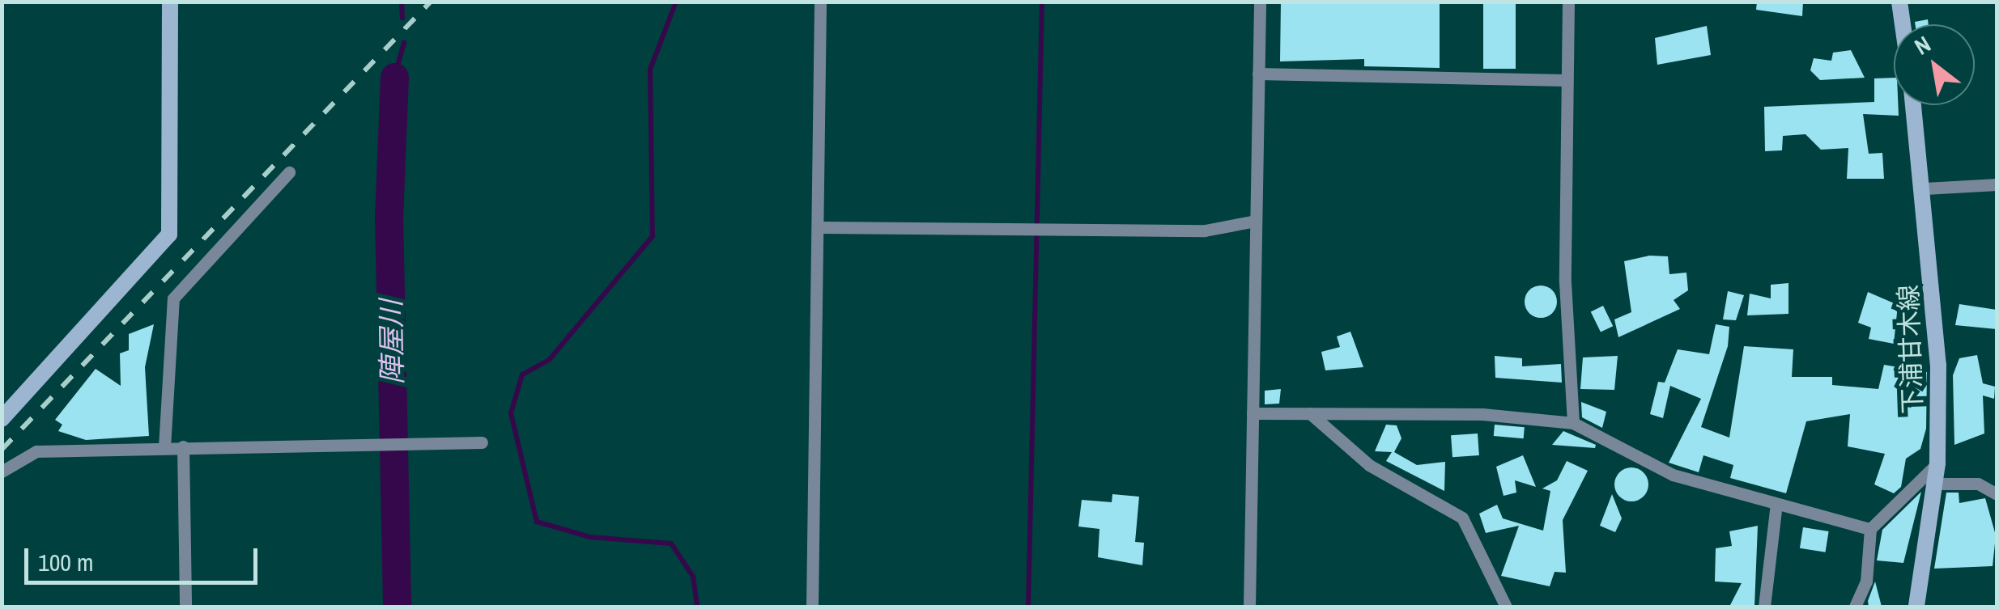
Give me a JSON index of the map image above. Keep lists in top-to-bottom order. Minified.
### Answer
{"streets":{"main road":["下浦甘木線"]},"water":["陣屋川"],"scale_bar":"100 m","north":"top left"}
